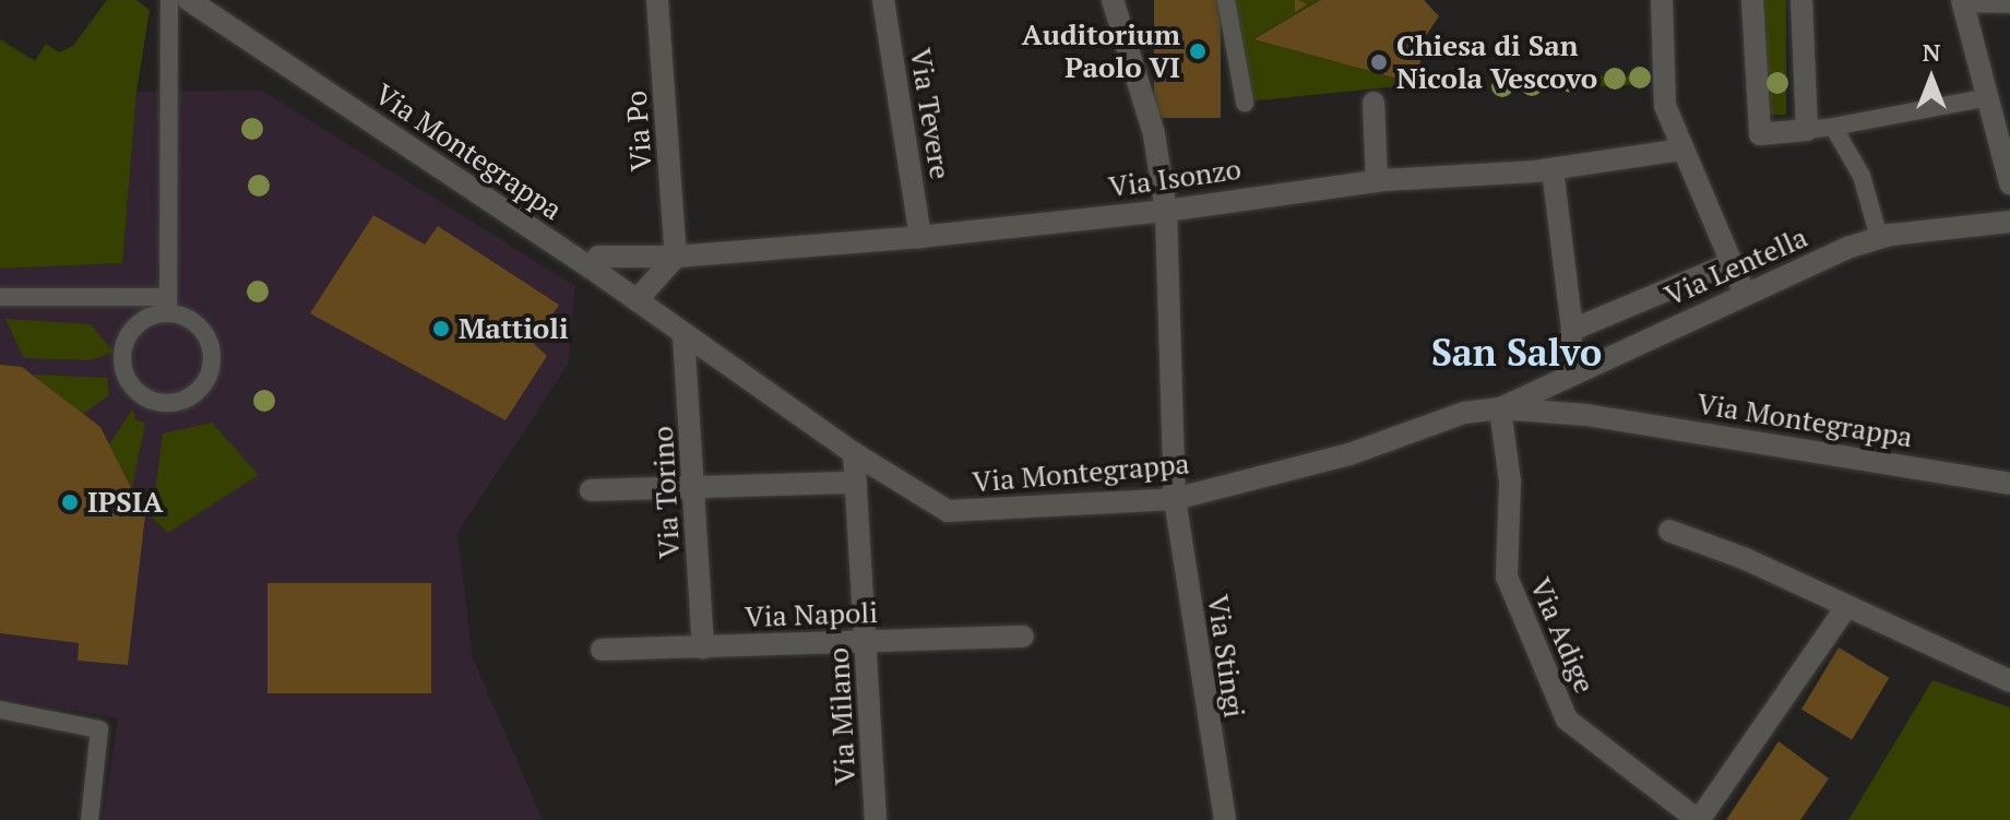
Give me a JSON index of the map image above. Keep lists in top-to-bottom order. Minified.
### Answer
{"streets":{"street":["Via Tevere","Via Po","Via Montegrappa","Via Isonzo","Via Lentella","Via Torino","Via Napoli","Via Adige","Via Stingi","Via Milano"]},"crossings":[["Via Tevere","Via Isonzo"],["Via Po","Via Isonzo"],["Via Montegrappa","Via Isonzo"],["Via Montegrappa","Via Lentella"],["Via Montegrappa","Via Torino"],["Via Montegrappa","Via Adige"],["Via Montegrappa","Via Stingi"],["Via Montegrappa","Via Milano"],["Via Isonzo","Via Stingi"],["Via Lentella","Via Adige"],["Via Torino","Via Napoli"],["Via Napoli","Via Milano"]],"districts":["San Salvo"],"places":["Auditorium Paolo VI","Chiesa di San Nicola Vescovo","Mattioli","IPSIA"],"north":"top"}
